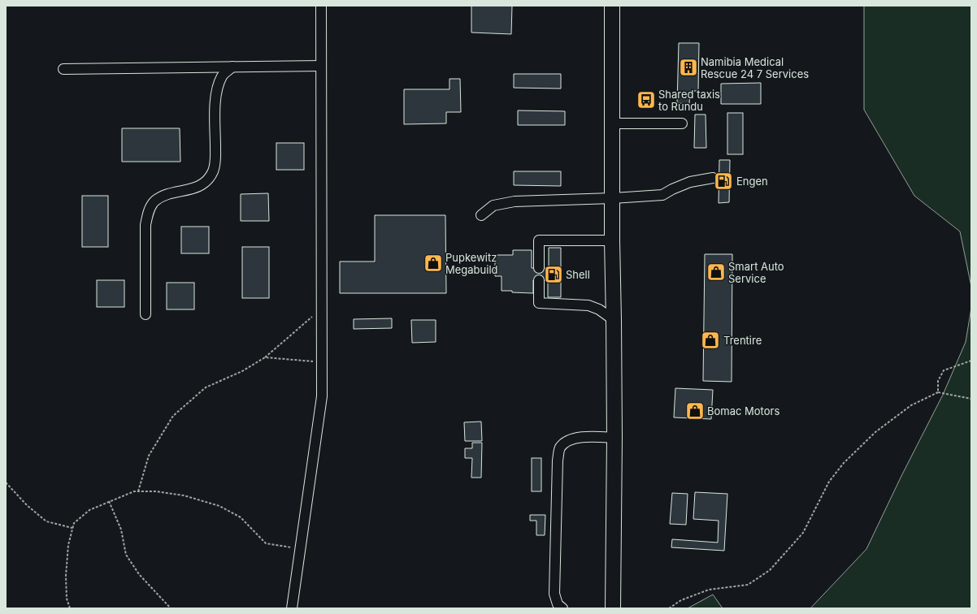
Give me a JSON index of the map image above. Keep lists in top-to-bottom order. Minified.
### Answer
{"places":{"building":["Namibia Medical Rescue 24 7 Services"],"bus stop":["Shared taxis to Rundu"],"fuel station":["Engen","Shell"],"shop":["Pupkewitz Megabuild","Smart Auto Service","Trentire","Bomac Motors"]}}
